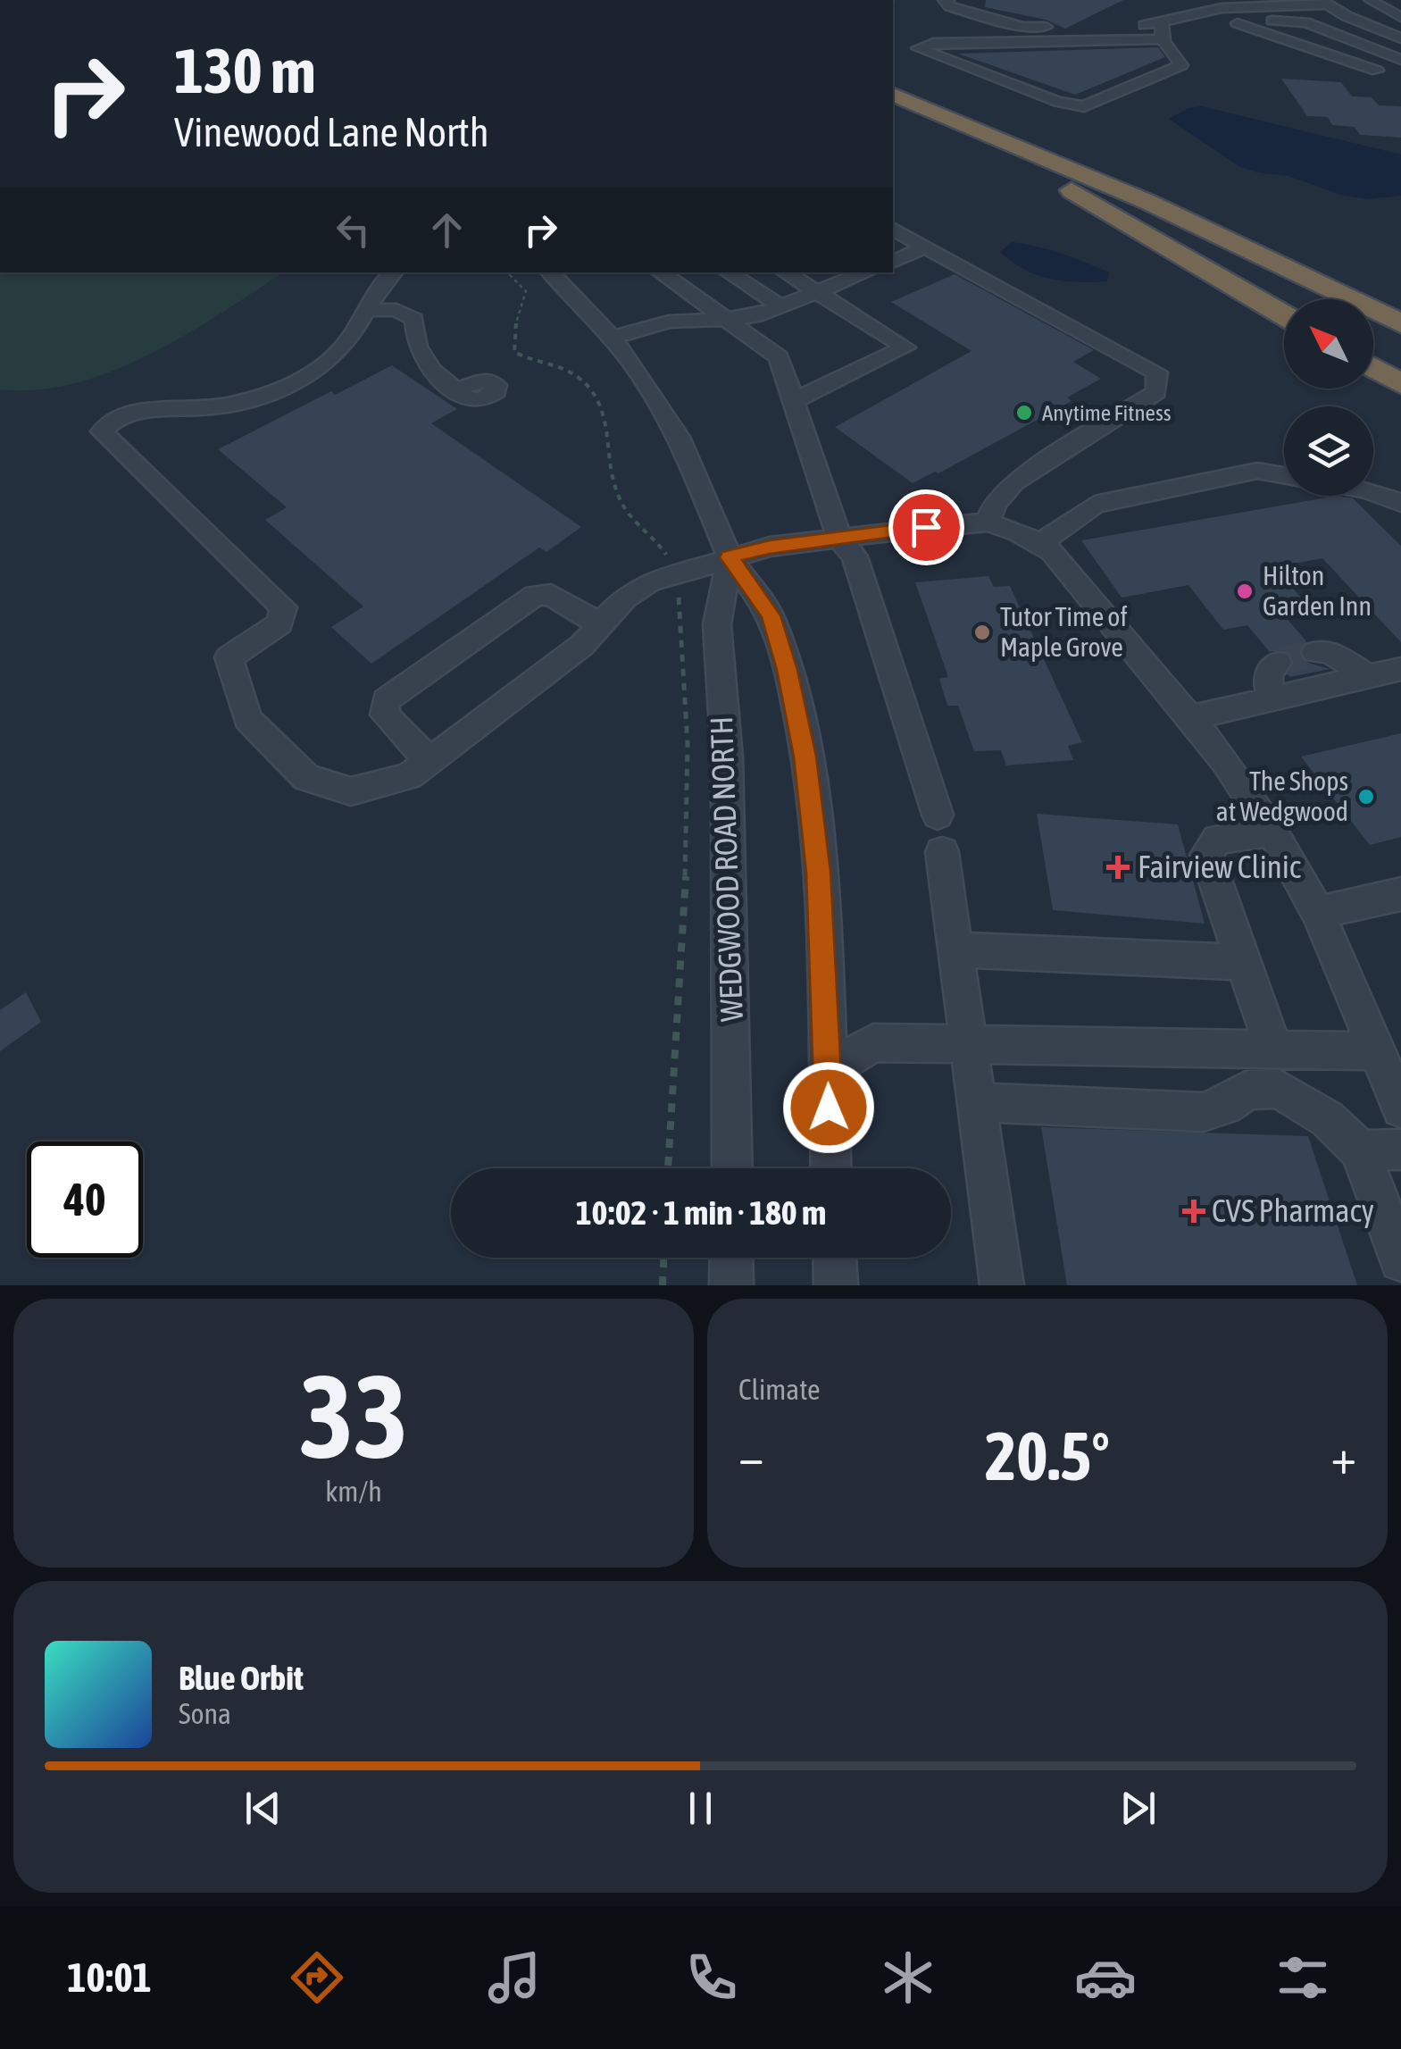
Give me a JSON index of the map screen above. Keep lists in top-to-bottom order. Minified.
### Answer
{"streets":{"street":["WEDGWOOD ROAD NORTH"]},"places":{"other":["Anytime Fitness","Hilton Garden Inn","Tutor Time of Maple Grove","The Shops at Wedgwood"],"health":["Fairview Clinic","CVS Pharmacy"]},"north":"top left","page":{"turn":["130 m","Vinewood Lane North"],"limit":"40","trip":"10:02 · 1 min · 180 m","tile":[["33","km/h"],"Climate"],"heat":["−","20.5°","+"],"song":["Blue Orbit","Sona"],"tabs":"10:01"}}
